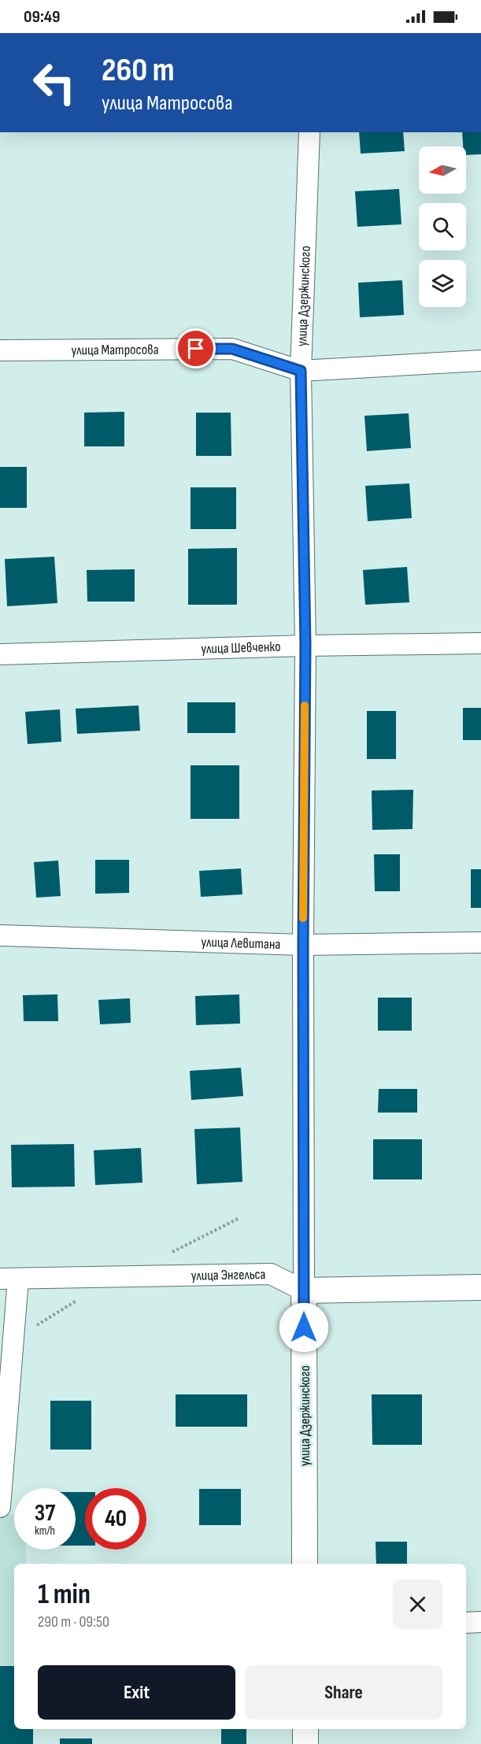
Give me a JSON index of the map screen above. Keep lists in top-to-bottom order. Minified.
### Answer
{"streets":{"street":["улица Дзержинского","улица Матросова","улица Шевченко","улица Левитана","улица Энгельса"]},"crossings":[["улица Дзержинского","улица Матросова"],["улица Дзержинского","улица Шевченко"],["улица Дзержинского","улица Левитана"],["улица Дзержинского","улица Энгельса"]],"north":"left","page":{"status":"09:49","turn":["260 m","улица Матросова"],"speed":"37 km/h","limit":"40","heading":["1 min","290 m · 09:50"],"buttons":["Exit","Share"]}}
